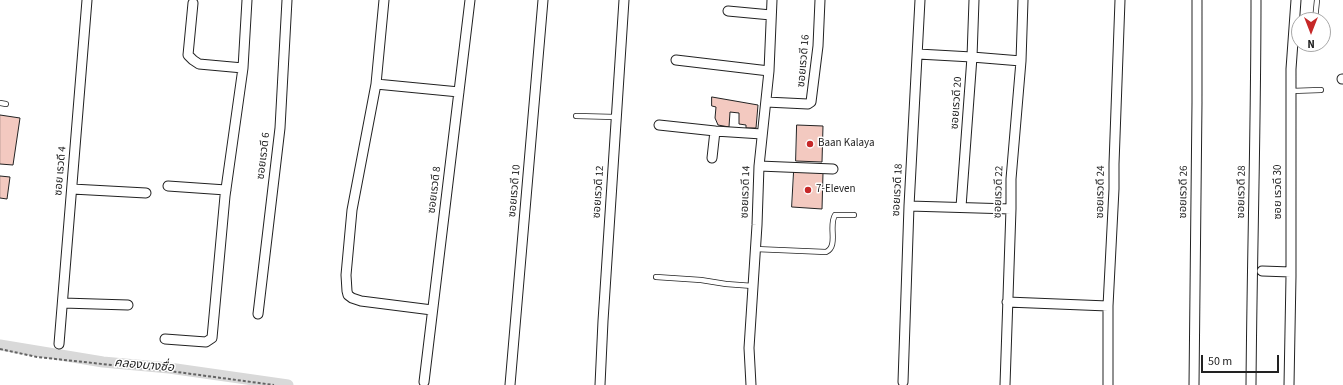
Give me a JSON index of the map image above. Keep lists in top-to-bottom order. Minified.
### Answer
{"streets":{"street":["ซอยเรวดี 16","ซอยเรวดี 20","ซอยเรวดี 6","ซอย เรวดี 4","ซอยเรวดี 8","ซอยเรวดี 18","ซอยเรวดี 10","ซอยเรวดี 12","ซอยเรวดี 14","ซอยเรวดี 22","ซอยเรวดี 24","ซอยเรวดี 26","ซอยเรวดี 28","ซอย เรวดี 30"]},"crossings":[["ซอยเรวดี 16","ซอยเรวดี 14"]],"water":["คลองบางซื่อ"],"places":["Baan Kalaya","7-Eleven"],"scale_bar":"50 m","north":"bottom"}
